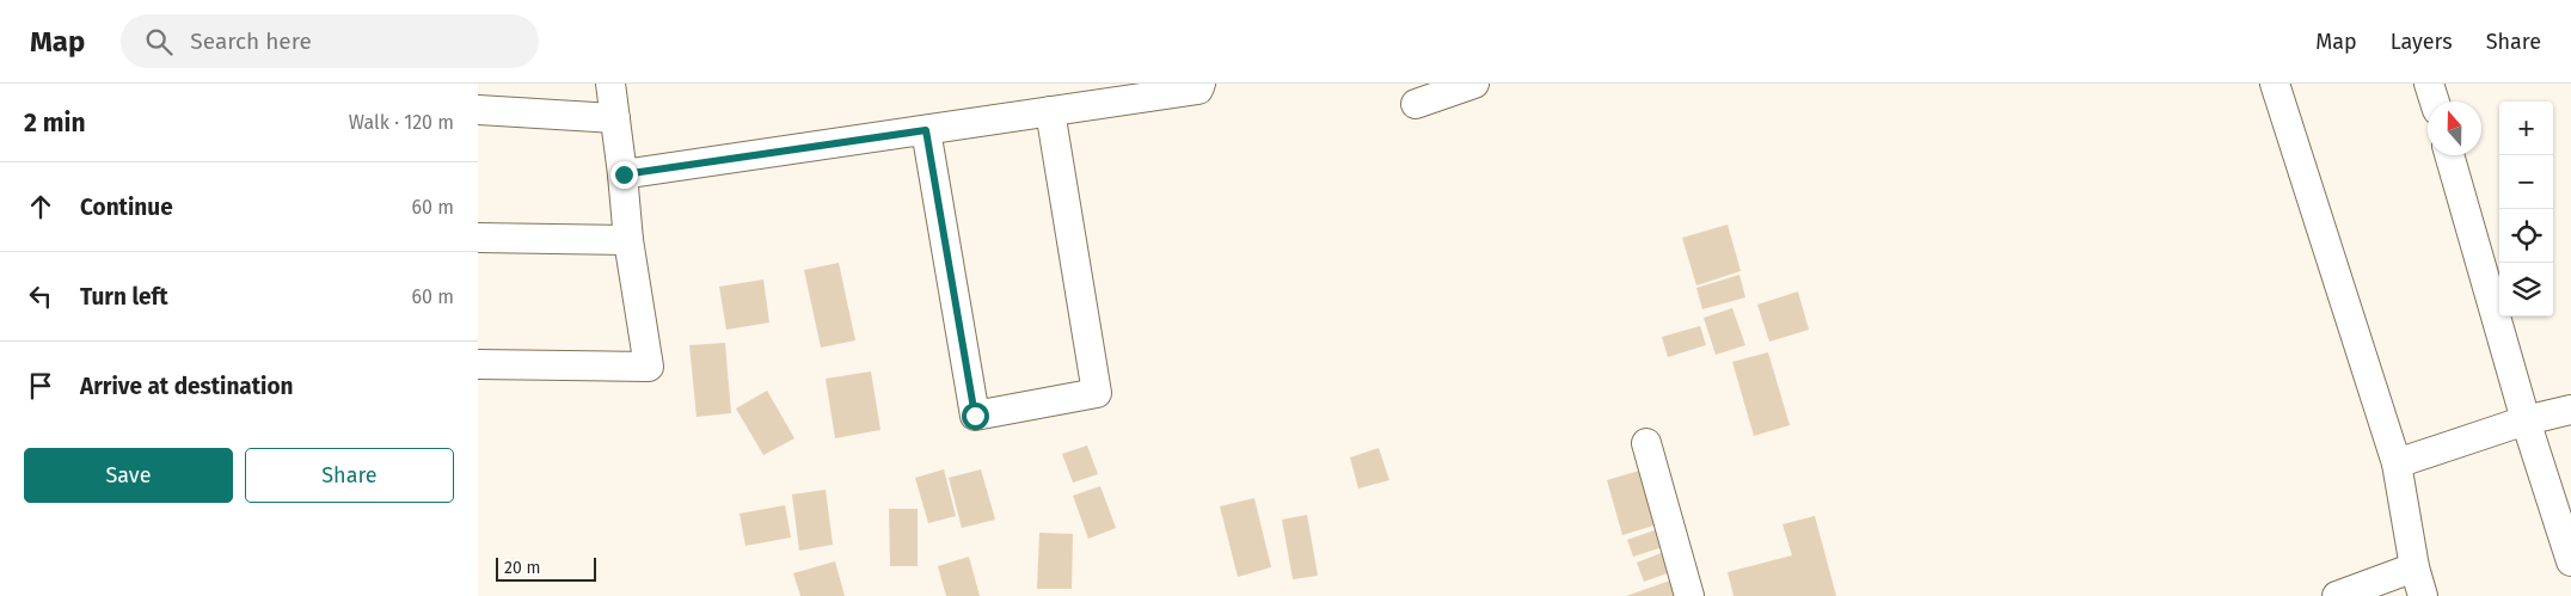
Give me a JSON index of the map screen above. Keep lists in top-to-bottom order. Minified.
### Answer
{"scale_bar":"20 m","north":"top","page":{"header":"Map","search":"Search here","nav":["Map","Layers","Share"],"heading":["2 min","Walk · 120 m"],"map_buttons":["+","−"],"list":[["Continue","60 m"],["Turn left","60 m"],"Arrive at destination"],"buttons":["Save","Share"],"scale":"20 m"}}
